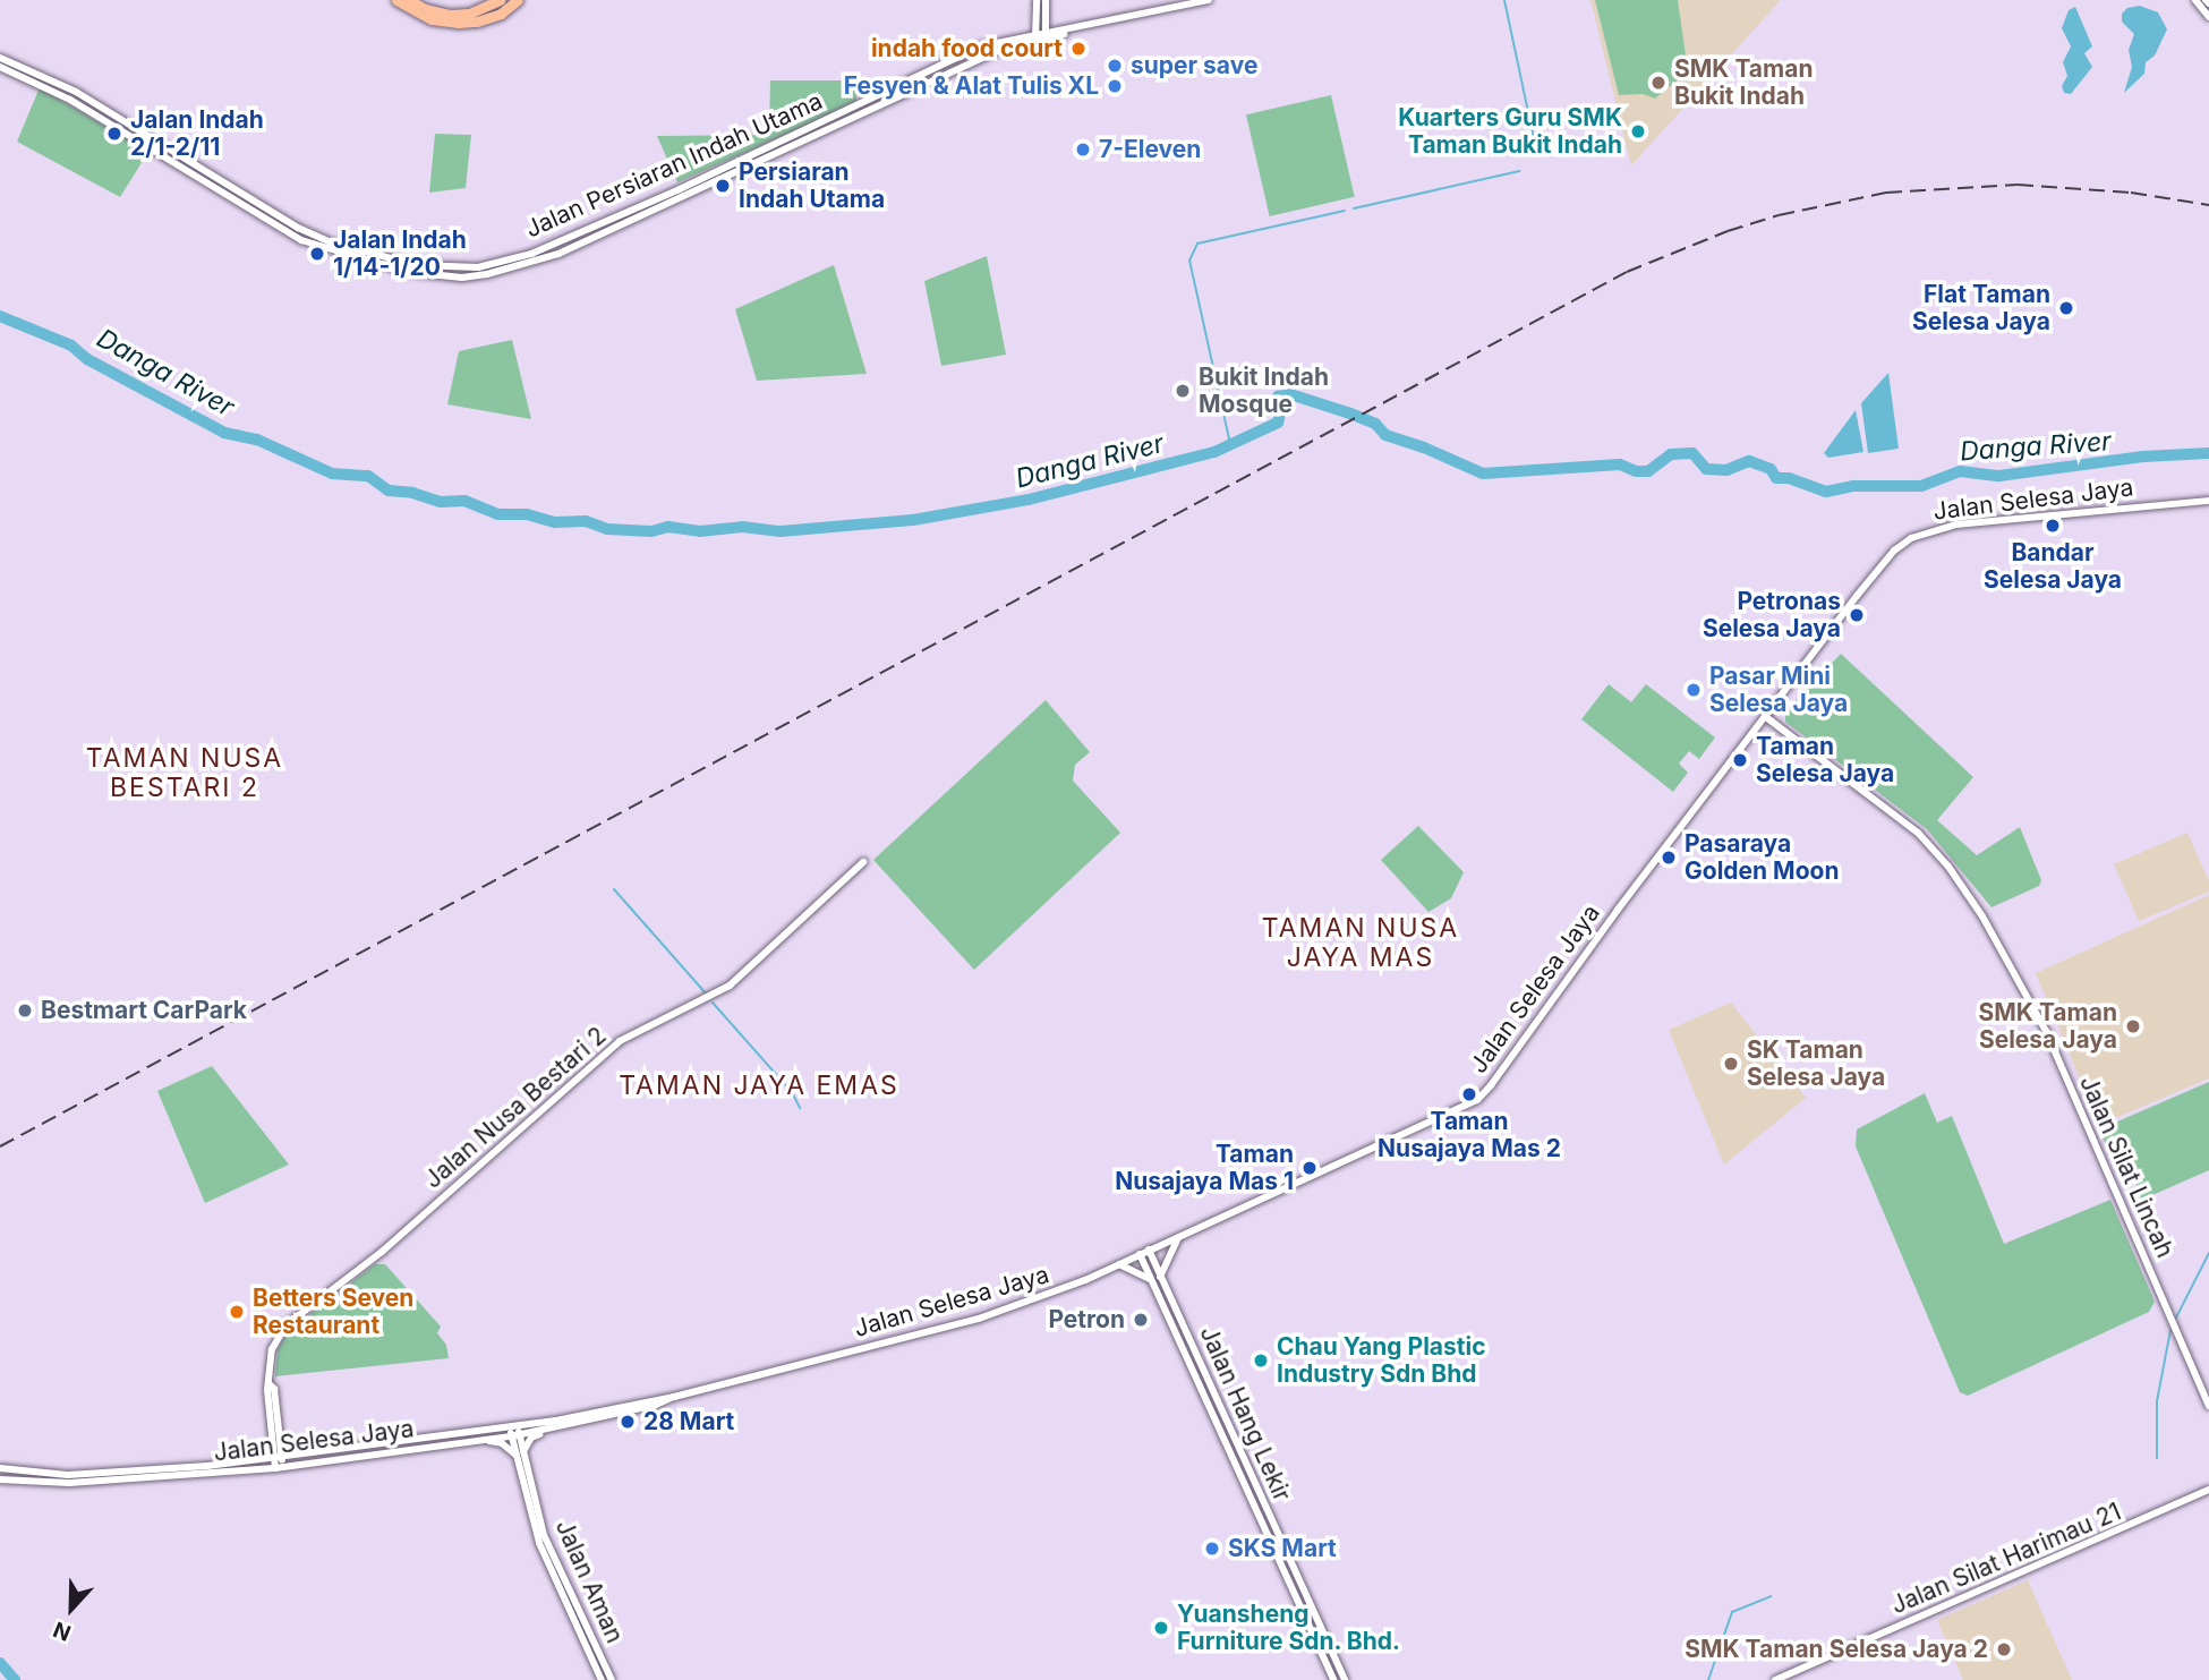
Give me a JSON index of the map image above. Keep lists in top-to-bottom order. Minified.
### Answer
{"streets":{"street":["Jalan Persiaran Indah Utama","Jalan Selesa Jaya","Jalan Nusa Bestari 2","Jalan Silat Lincah","Jalan Hang Lekir","Jalan Silat Harimau 21","Jalan Aman"]},"crossings":[["Jalan Selesa Jaya","Jalan Nusa Bestari 2"],["Jalan Selesa Jaya","Jalan Silat Lincah"],["Jalan Selesa Jaya","Jalan Hang Lekir"]],"districts":["TAMAN NUSA BESTARI 2","TAMAN NUSA JAYA MAS","TAMAN JAYA EMAS"],"water":["Danga River"],"places":["indah food court","super save","SMK Taman Bukit Indah","Fesyen & Alat Tulis XL","Kuarters Guru SMK Taman Bukit Indah","Jalan Indah 2/1-2/11","7-Eleven","Persiaran Indah Utama","Jalan Indah 1/14-1/20","Flat Taman Selesa Jaya","Bukit Indah Mosque","Bandar Selesa Jaya","Petronas Selesa Jaya","Pasar Mini Selesa Jaya","Taman Selesa Jaya","Pasaraya Golden Moon","Bestmart CarPark","SMK Taman Selesa Jaya","SK Taman Selesa Jaya","Taman Nusajaya Mas 2","Taman Nusajaya Mas 1","Betters Seven Restaurant","Petron","Chau Yang Plastic Industry Sdn Bhd","28 Mart","SKS Mart","Yuansheng Furniture Sdn. Bhd.","SMK Taman Selesa Jaya 2"],"north":"bottom"}
